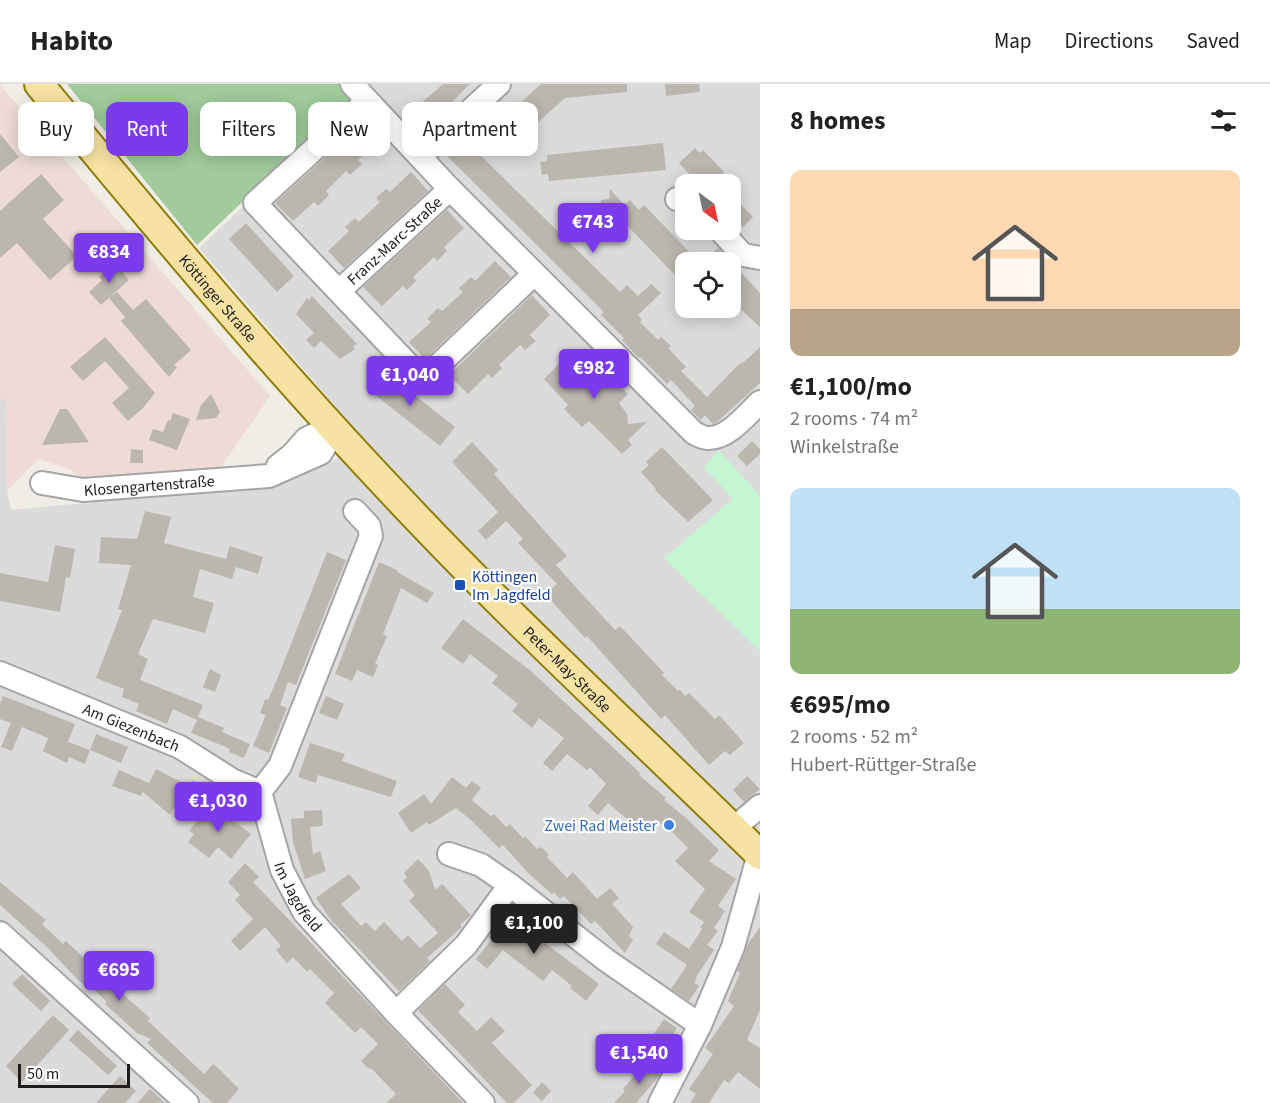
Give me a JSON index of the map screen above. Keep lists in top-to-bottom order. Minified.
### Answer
{"streets":{"main road":["Köttinger Straße","Peter-May-Straße"],"street":["Franz-Marc-Straße","Klosengartenstraße","Am Giezenbach","Im Jagdfeld"]},"crossings":[["Köttinger Straße","Klosengartenstraße"],["Köttinger Straße","Peter-May-Straße"],["Klosengartenstraße","Peter-May-Straße"],["Am Giezenbach","Im Jagdfeld"]],"places":{"transit":["Köttingen Im Jagdfeld"],"other":["Zwei Rad Meister"]},"scale_bar":"50 m","north":"bottom right","page":{"header":"Habito","nav":["Map","Directions","Saved"],"heading":"8 homes","chip":["Buy","Rent","Filters","New","Apartment"],"list":[{"name":"€1,100/mo","note":"2 rooms · 74 m² · Winkelstraße"},{"name":"€695/mo","note":"2 rooms · 52 m² · Hubert-Rüttger-Straße"}],"price":["€743","€834","€982","€1,040","€1,030","€1,100","€695","€1,540"],"scale":"50 m"}}
